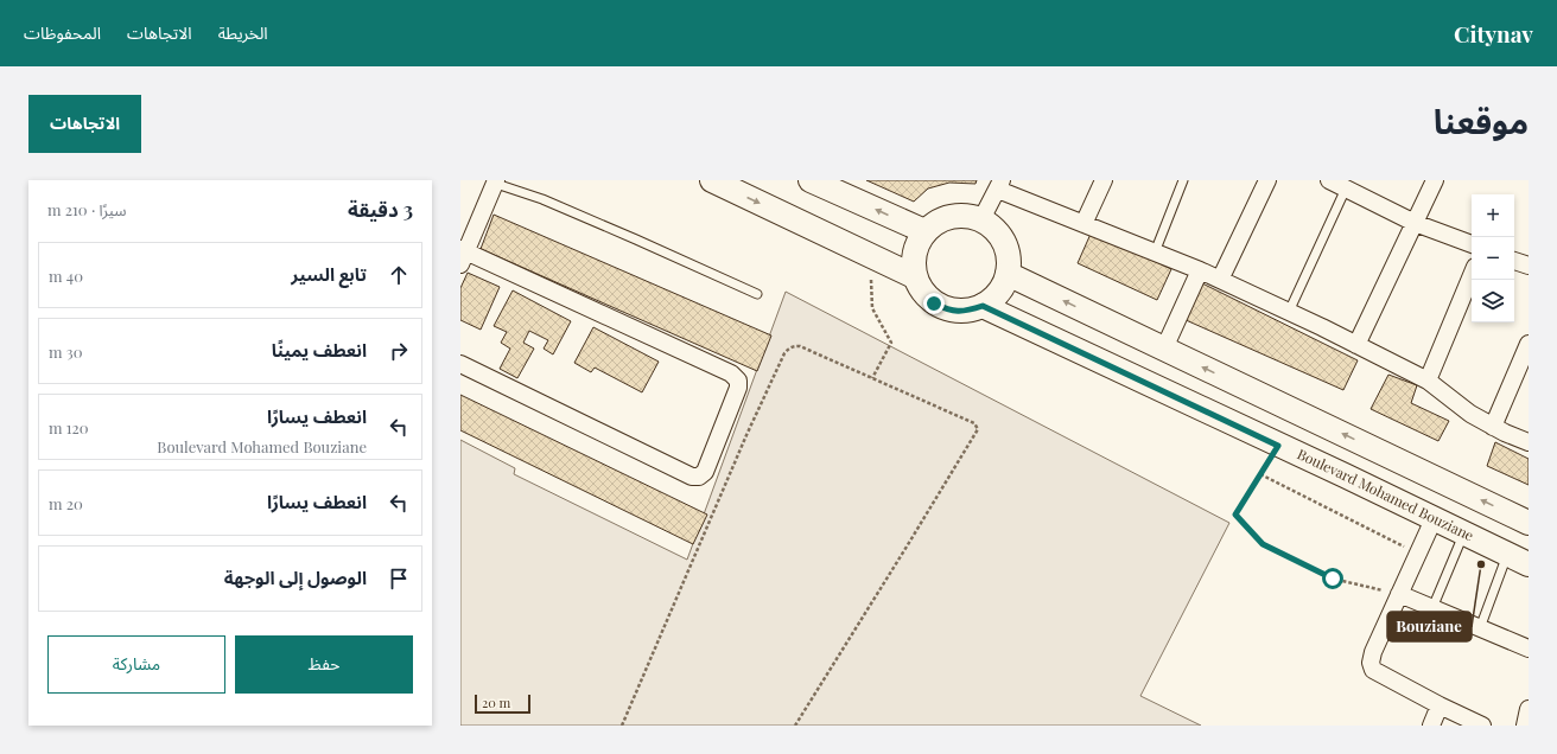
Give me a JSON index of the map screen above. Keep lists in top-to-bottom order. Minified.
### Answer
{"streets":{"street":["Boulevard Mohamed Bouziane"]},"places":["Bouziane"],"scale_bar":"20 m","page":{"header":"Citynav","nav":["الخريطة","الاتجاهات","المحفوظات"],"title":"موقعنا","buttons":["الاتجاهات",["حفظ","مشاركة"]],"heading":["3 دقيقة","سيرًا · 210 m"],"map_buttons":["+","−"],"list":[["تابع السير","40 m"],["انعطف يمينًا","30 m"],["انعطف يسارًا","Boulevard Mohamed Bouziane","120 m"],["انعطف يسارًا","20 m"],"الوصول إلى الوجهة"],"scale":"20 m"}}
